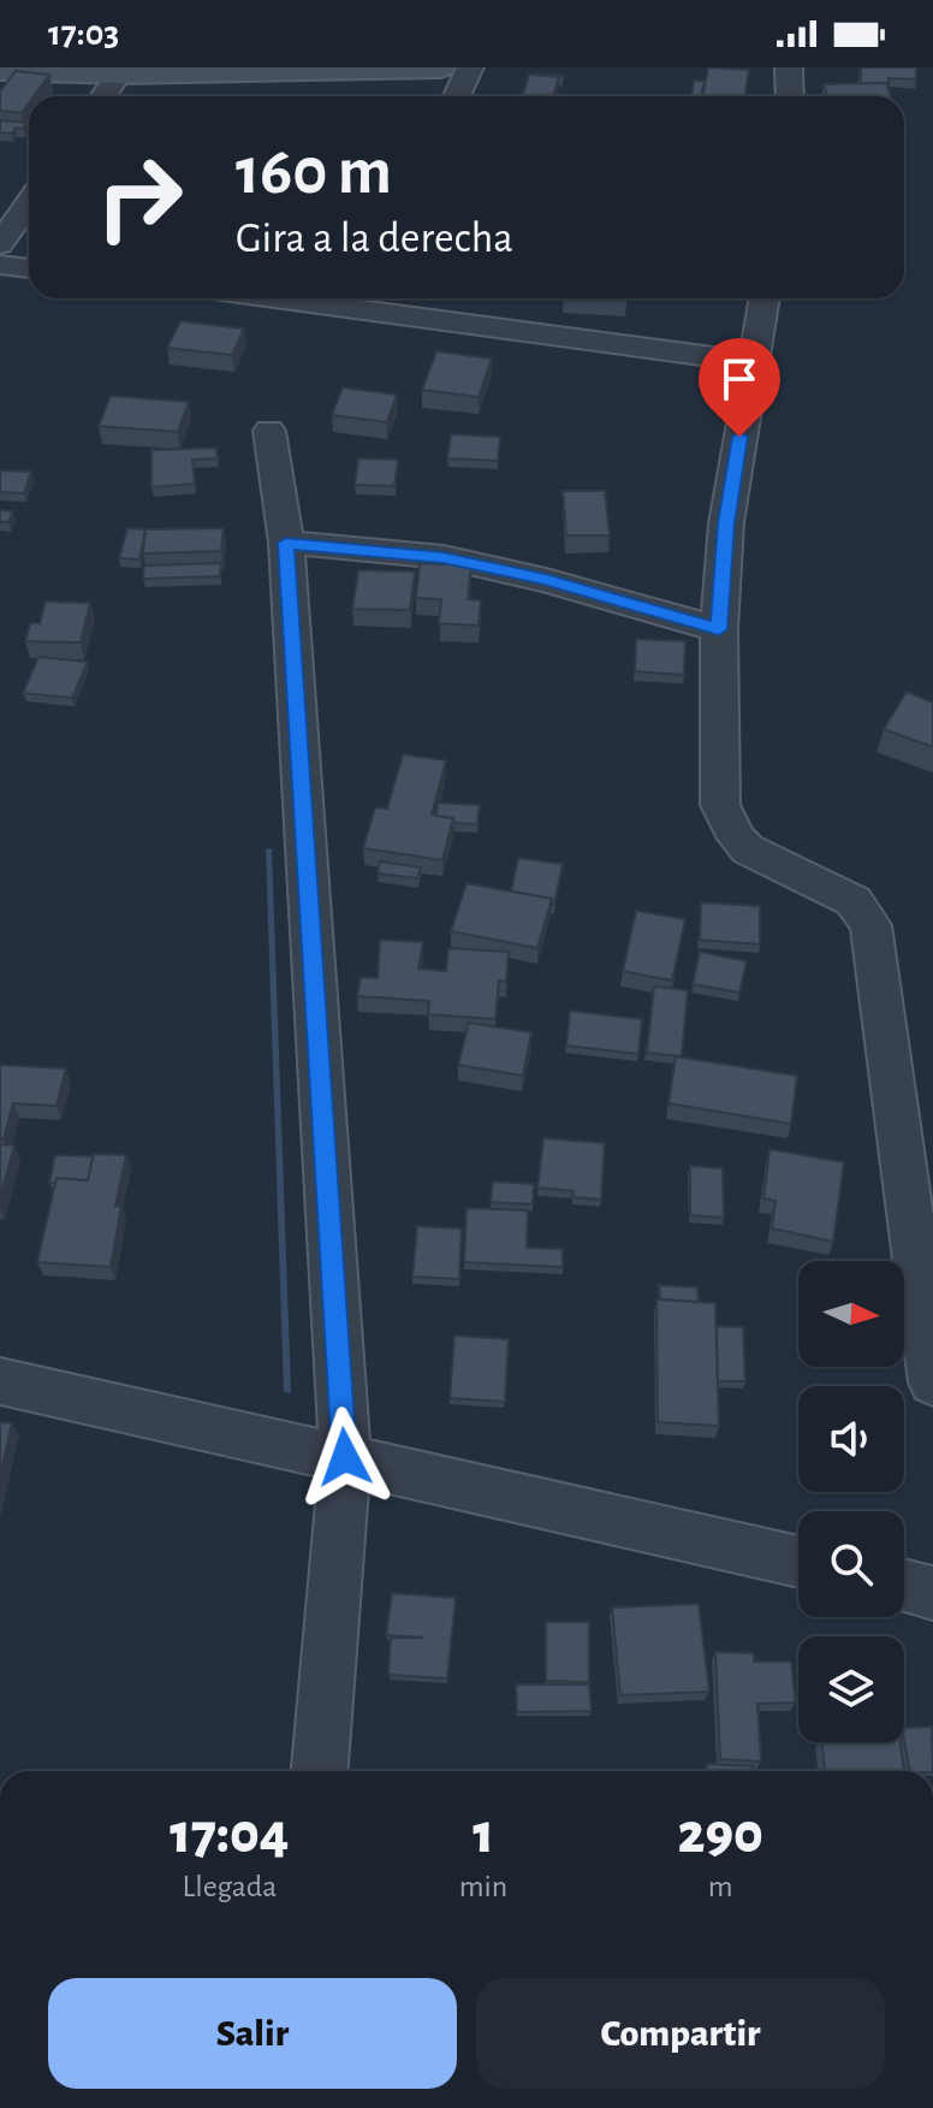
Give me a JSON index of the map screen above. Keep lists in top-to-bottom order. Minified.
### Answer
{"north":"right","page":{"status":"17:03","turn":["160 m","Gira a la derecha"],"eta":["17:04","Llegada","1","min","290","m"],"buttons":["Salir","Compartir"]}}
